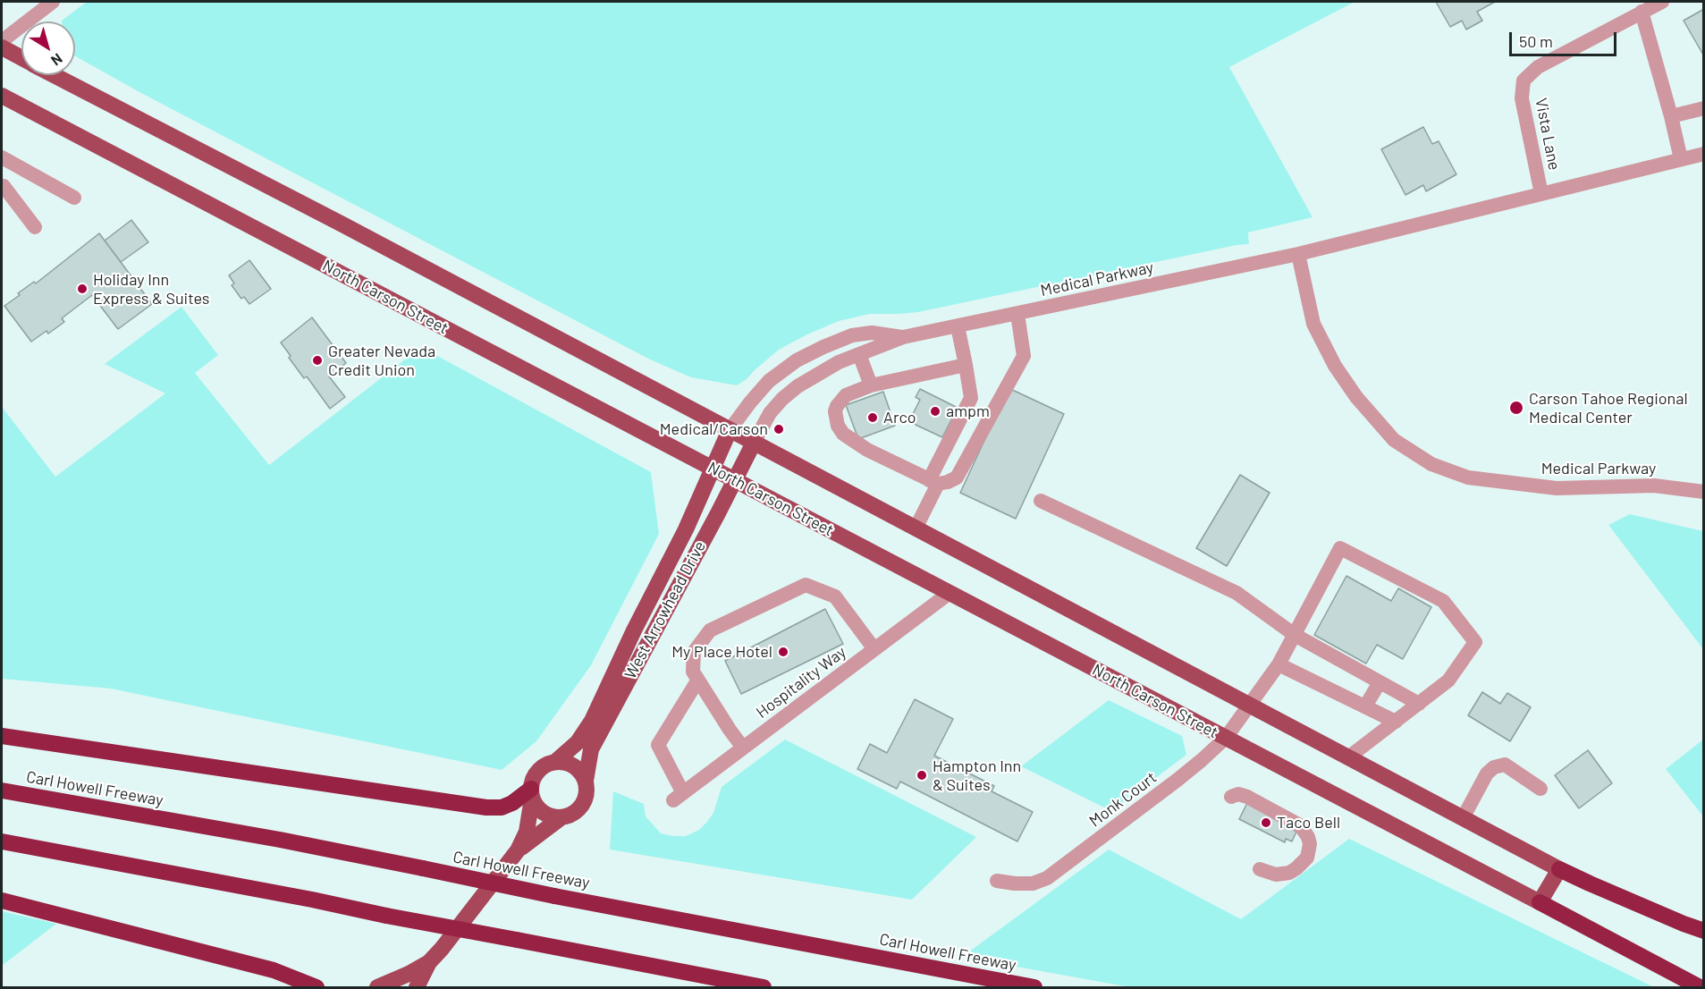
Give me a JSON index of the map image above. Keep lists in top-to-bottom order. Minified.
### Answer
{"streets":{"highway":["Carl Howell Freeway"],"main road":["North Carson Street","West Arrowhead Drive"],"street":["Vista Lane","Medical Parkway","Hospitality Way","Monk Court"]},"crossings":[["Vista Lane","Medical Parkway"],["Medical Parkway","West Arrowhead Drive"],["North Carson Street","West Arrowhead Drive"],["North Carson Street","Hospitality Way"],["North Carson Street","Monk Court"]],"places":["Holiday Inn Express & Suites","Greater Nevada Credit Union","Carson Tahoe Regional Medical Center","ampm","Arco","Medical/Carson","My Place Hotel","Hampton Inn & Suites","Taco Bell"],"scale_bar":"50 m","north":"bottom right"}
